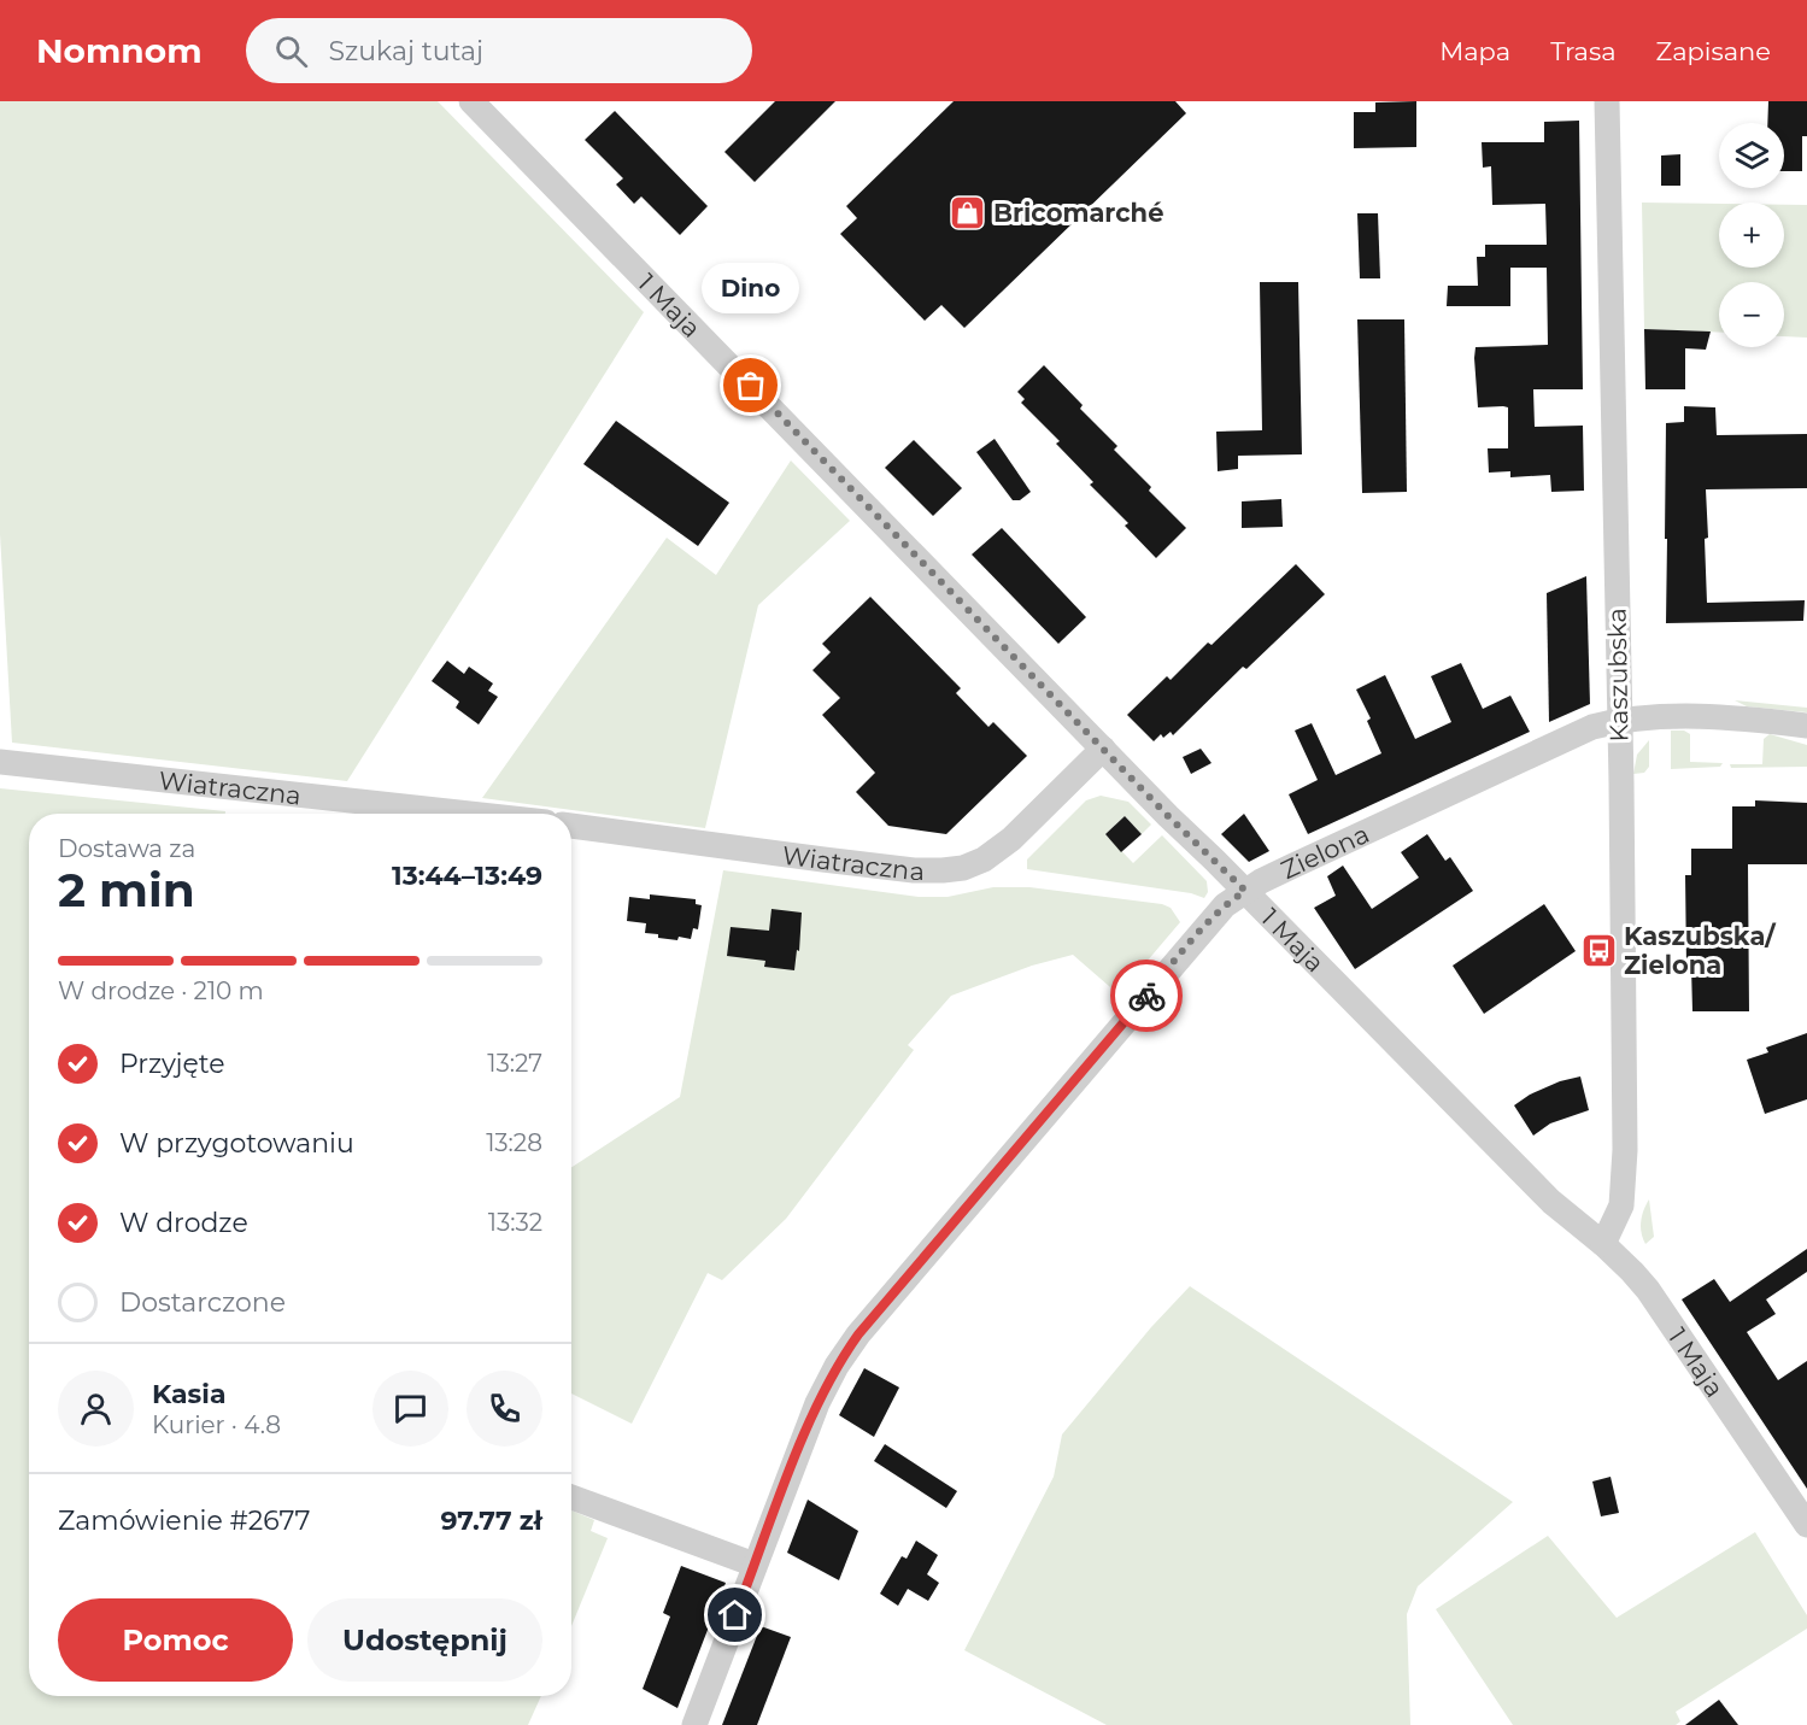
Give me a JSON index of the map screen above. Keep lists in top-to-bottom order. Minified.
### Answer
{"streets":{"street":["1 Maja","Kaszubska","Wiatraczna","Zielona"]},"crossings":[["1 Maja","Kaszubska"],["1 Maja","Wiatraczna"],["1 Maja","Zielona"],["Kaszubska","Zielona"]],"places":{"shop":["Bricomarché"],"other":["Dino"],"bus stop":["Kaszubska/ Zielona"]},"page":{"header":"Nomnom","search":"Szukaj tutaj","nav":["Mapa","Trasa","Zapisane"],"map_buttons":["+","−"],"bubble":"Dino","heading":["2 min","Dostawa za","13:44–13:49"],"panel":["Kasia","Kurier · 4.8","Zamówienie #2677","97.77 zł"],"bar":"W drodze · 210 m","list":[["Przyjęte","13:27"],["W przygotowaniu","13:28"],["W drodze","13:32"],"Dostarczone"],"buttons":["Pomoc","Udostępnij"]}}
